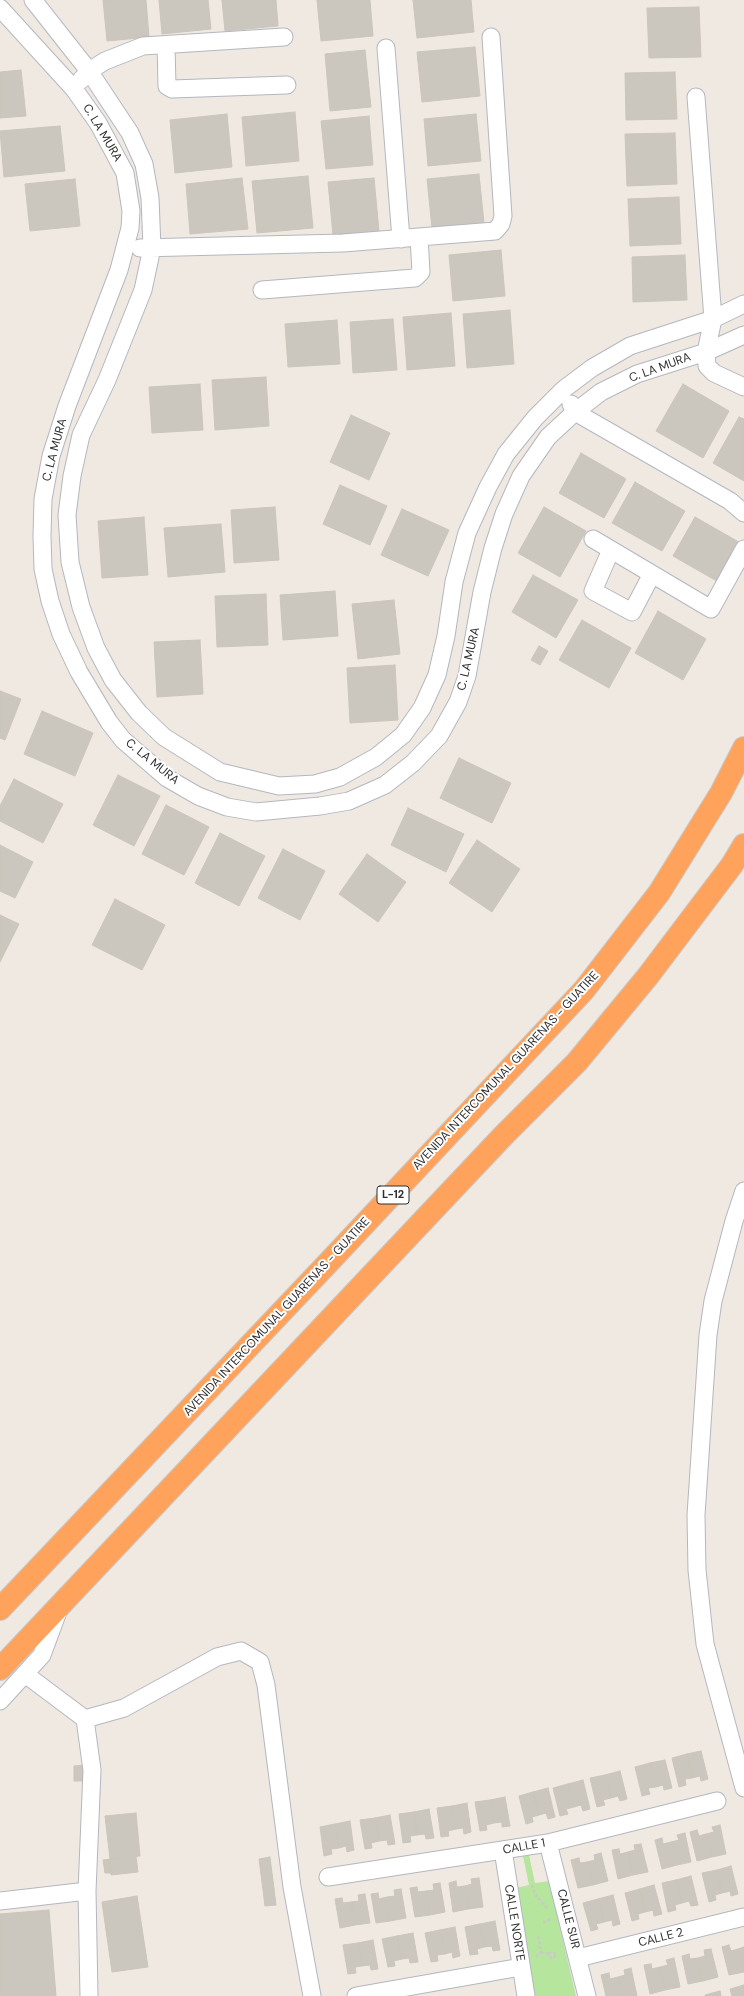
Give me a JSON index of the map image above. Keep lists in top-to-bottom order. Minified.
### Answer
{"streets":{"highway":["AVENIDA INTERCOMUNAL GUARENAS - GUATIRE","L-12"],"street":["C. LA MURA","CALLE 1","CALLE SUR","CALLE NORTE","CALLE 2"]},"crossings":[["CALLE 1","CALLE SUR"],["CALLE 1","CALLE NORTE"],["CALLE SUR","CALLE 2"]]}
